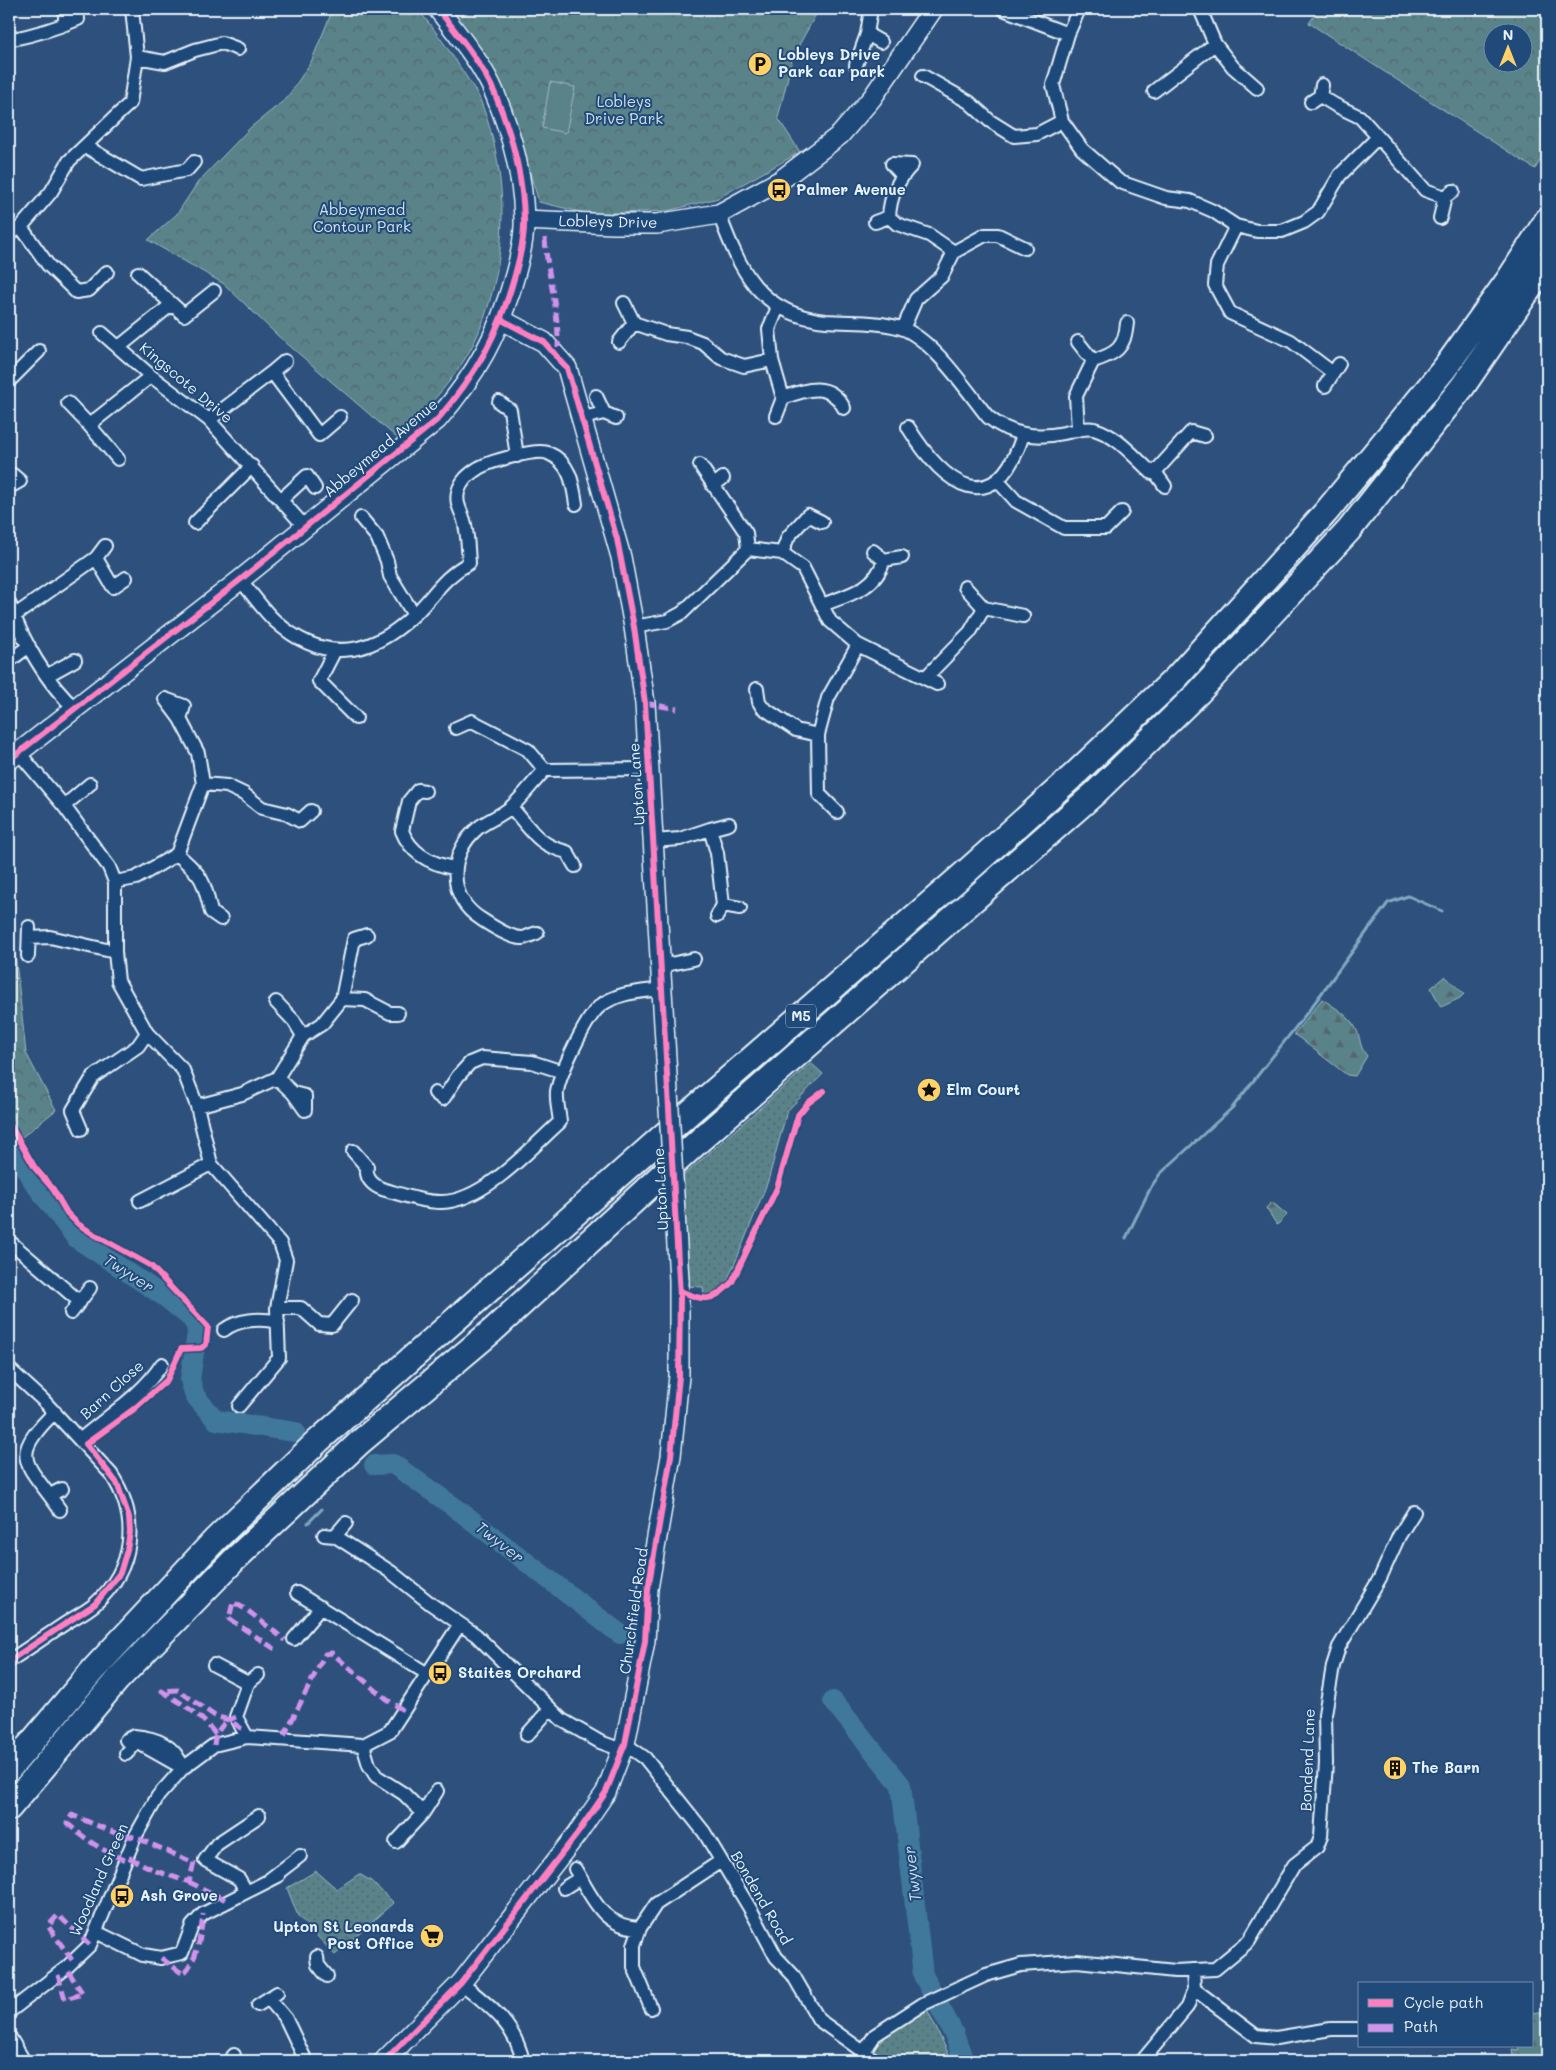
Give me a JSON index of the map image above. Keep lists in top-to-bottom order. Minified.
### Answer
{"streets":{"highway":["M5"],"street":["Lobleys Drive","Kingscote Drive","Abbeymead Avenue","Upton Lane","Barn Close","Churchfield Road","Bondend Lane","Woodland Green","Bondend Road"]},"crossings":[["Lobleys Drive","Abbeymead Avenue"],["Kingscote Drive","Abbeymead Avenue"],["Abbeymead Avenue","Upton Lane"],["Upton Lane","Churchfield Road"],["Churchfield Road","Bondend Road"],["Bondend Lane","Bondend Road"]],"water":["Twyver"],"parks":["Lobleys Drive Park","Abbeymead Contour Park"],"places":{"parking":["Lobleys Drive Park car park"],"bus stop":["Palmer Avenue","Staites Orchard","Ash Grove"],"place":["Elm Court"],"building":["The Barn"],"supermarket":["Upton St Leonards Post Office"]},"legend":["Cycle path","Path"],"north":"top"}
